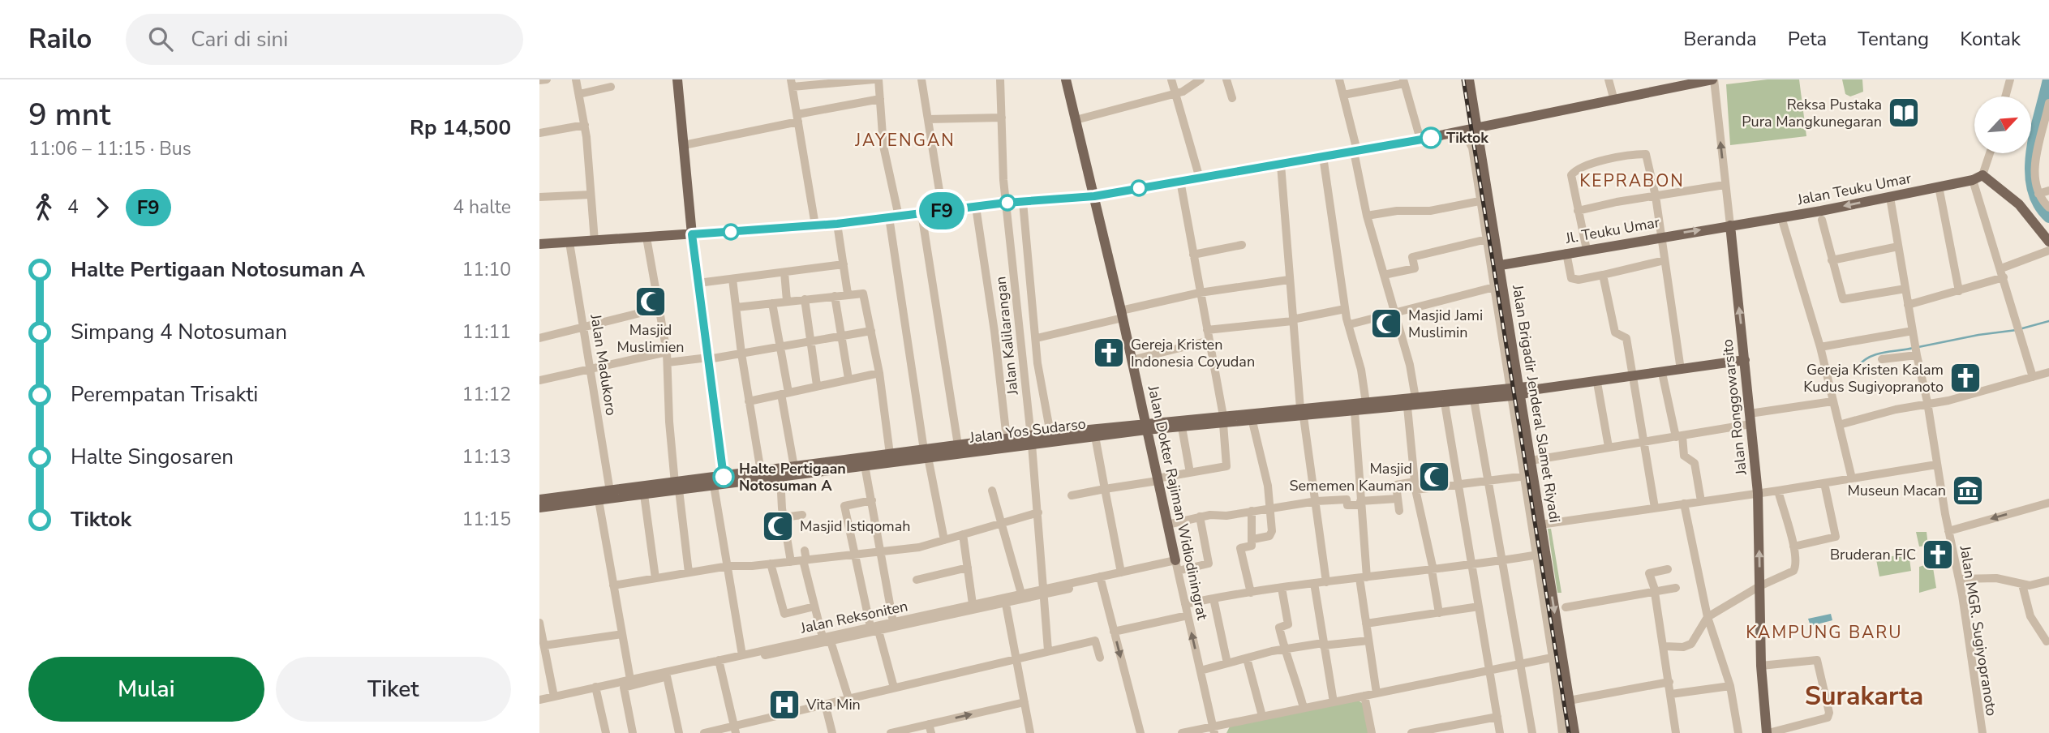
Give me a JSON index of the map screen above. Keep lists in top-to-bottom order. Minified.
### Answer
{"streets":{"main road":["Jalan Teuku Umar","Jl. Teuku Umar","Jalan Brigadir Jenderal Slamet Riyadi","Jalan Ronggowarsito","Jalan Yos Sudarso","Jalan Dokter Rajiman Widiodiningrat"],"street":["Jalan Kalilarangan","Jalan Madukoro","Jalan Reksoniten","Jalan MGR. Sugiyopranoto"]},"crossings":[["Jalan Teuku Umar","Jl. Teuku Umar"],["Jalan Teuku Umar","Jalan Ronggowarsito"],["Jalan Teuku Umar","Jalan MGR. Sugiyopranoto"],["Jl. Teuku Umar","Jalan Brigadir Jenderal Slamet Riyadi"],["Jl. Teuku Umar","Jalan Ronggowarsito"],["Jalan Kalilarangan","Jalan Yos Sudarso"],["Jalan Kalilarangan","Jalan Reksoniten"],["Jalan Madukoro","Jalan Yos Sudarso"],["Jalan Brigadir Jenderal Slamet Riyadi","Jalan Yos Sudarso"],["Jalan Yos Sudarso","Jalan Dokter Rajiman Widiodiningrat"],["Jalan Dokter Rajiman Widiodiningrat","Jalan Reksoniten"]],"one_way":["Jalan Teuku Umar"],"districts":["JAYENGAN","KEPRABON","KAMPUNG BARU","Surakarta"],"places":{"library":["Reksa Pustaka Pura Mangkunegaran"],"other":["Tiktok","Halte Pertigaan Notosuman A"],"mosque":["Masjid Muslimien","Masjid Jami Muslimin","Masjid Sememen Kauman","Masjid Istiqomah"],"church":["Gereja Kristen Indonesia Coyudan","Gereja Kristen Kalam Kudus Sugiyopranoto","Bruderan FIC"],"museum":["Museun Macan"],"hospital":["Vita Min"]},"lines":["bus line F9"],"north":"top right","page":{"header":"Railo","search":"Cari di sini","nav":["Beranda","Peta","Tentang","Kontak"],"heading":["9 mnt","11:06 – 11:15 · Bus","Rp 14,500"],"on_map":"F9","legs":["4","F9","4 halte"],"list":[{"name":"Halte Pertigaan Notosuman A","value":"11:10"},{"name":"Simpang 4 Notosuman","value":"11:11"},{"name":"Perempatan Trisakti","value":"11:12"},{"name":"Halte Singosaren","value":"11:13"},{"name":"Tiktok","value":"11:15"}],"buttons":["Mulai","Tiket"]}}
